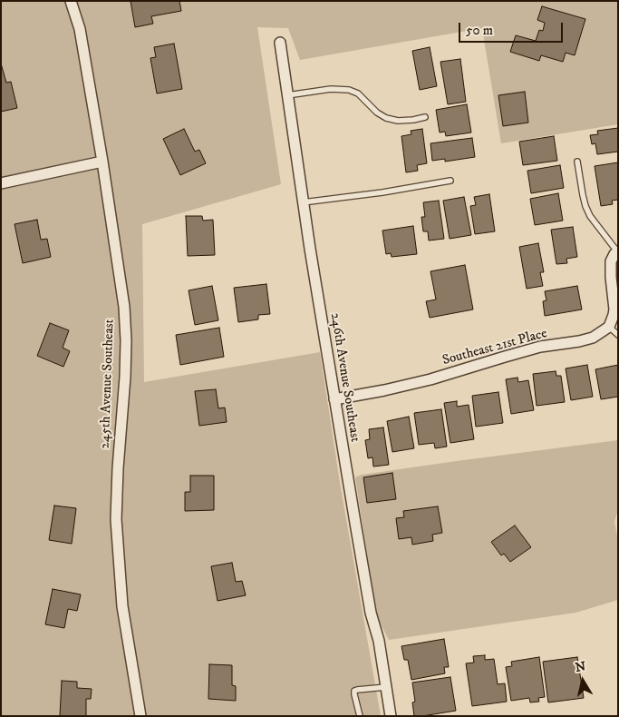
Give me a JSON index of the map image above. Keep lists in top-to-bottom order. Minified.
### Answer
{"streets":{"street":["Southeast 21st Place","246th Avenue Southeast","245th Avenue Southeast"]},"crossings":[["Southeast 21st Place","246th Avenue Southeast"]],"scale_bar":"50 m","north":"top"}
